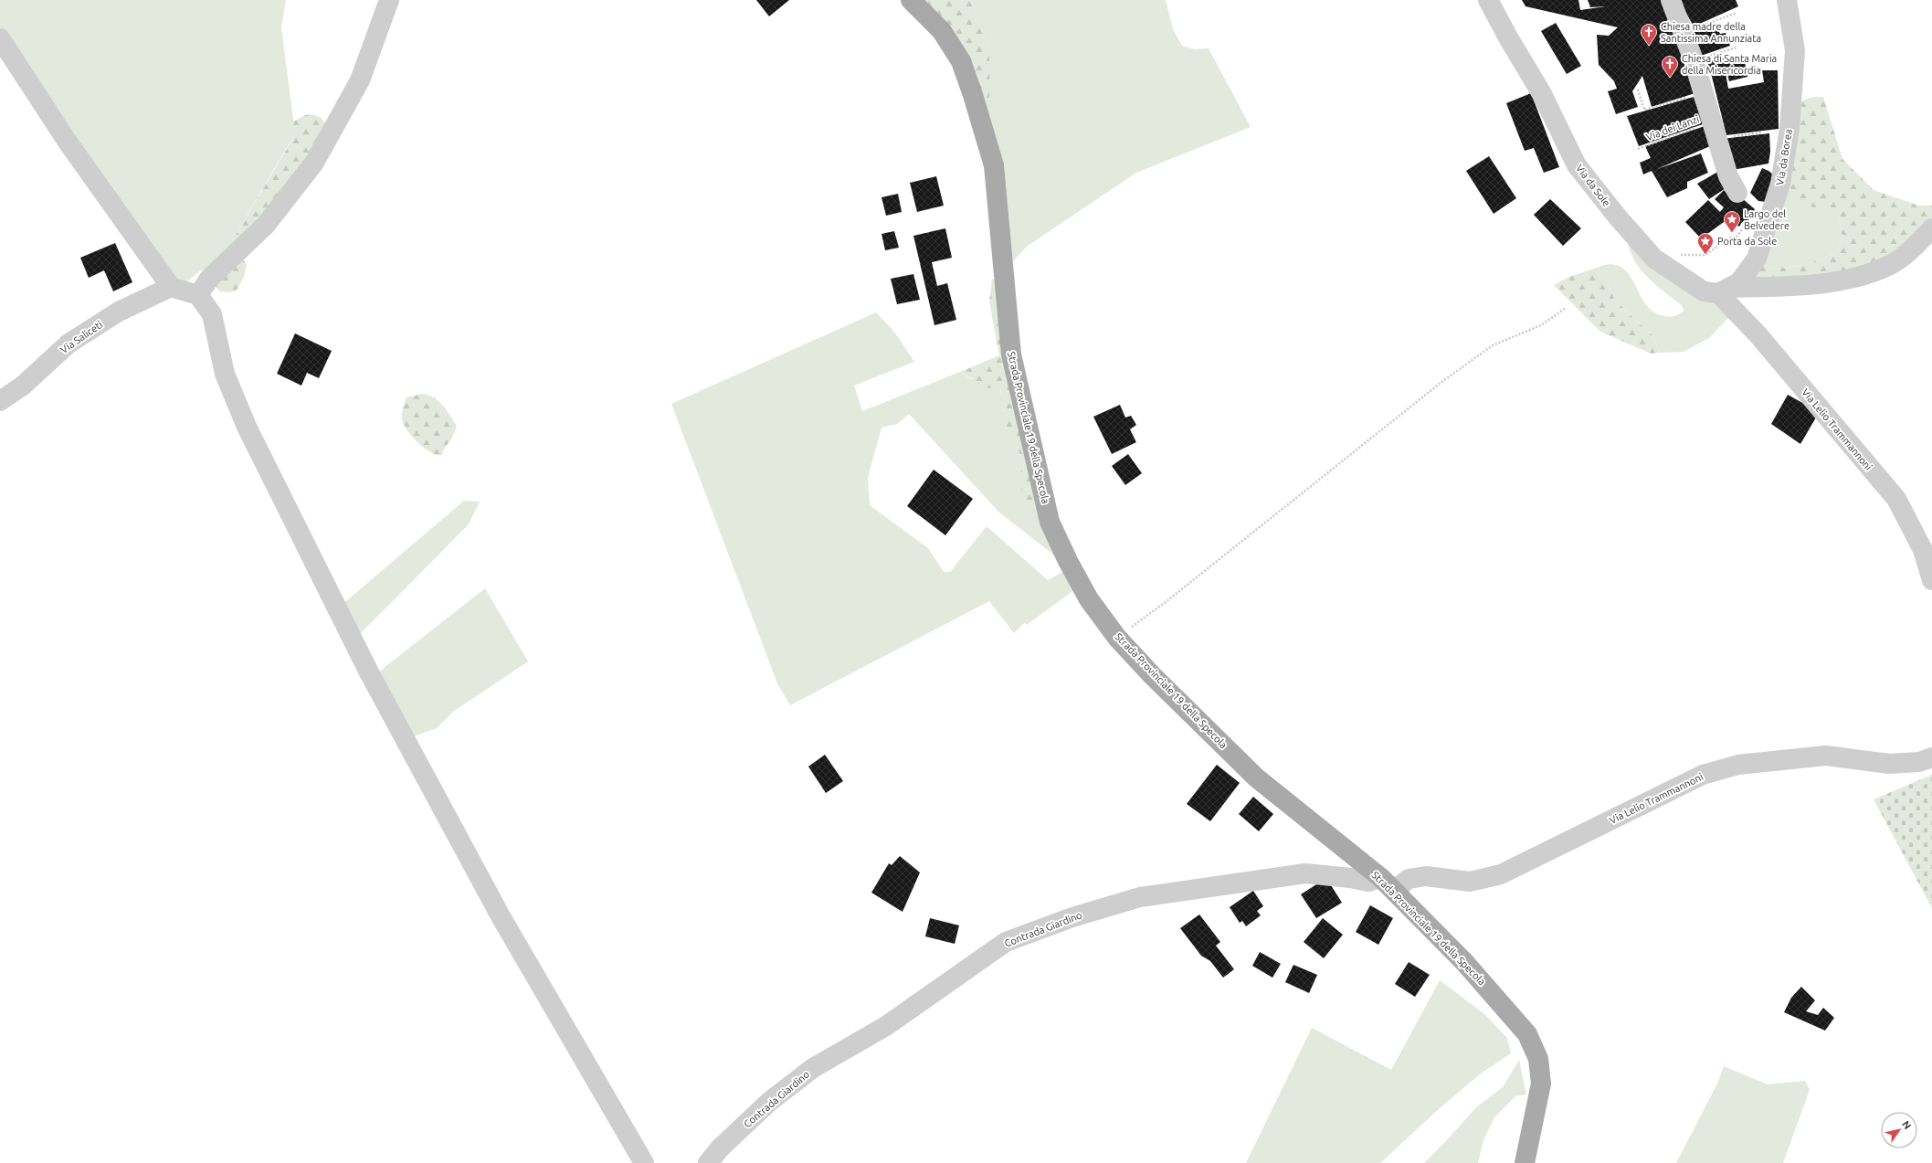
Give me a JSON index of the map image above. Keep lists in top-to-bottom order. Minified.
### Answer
{"streets":{"main road":["Strada Provinciale 19 della Specola"],"street":["Via da Borea","Via da Sole","Via Saliceti","Via Lelio Trammannoni","Contrada Giardino"],"path":["Via dei Lanzi"]},"crossings":[["Via da Borea","Via da Sole"],["Via da Borea","Via Lelio Trammannoni"],["Via da Sole","Via Lelio Trammannoni"],["Strada Provinciale 19 della Specola","Via Lelio Trammannoni"],["Strada Provinciale 19 della Specola","Contrada Giardino"],["Via Lelio Trammannoni","Contrada Giardino"]],"places":{"church":["Chiesa madre della Santissima Annunziata","Chiesa di Santa Maria della Misericordia"],"place":["Largo del Belvedere","Porta da Sole"]},"north":"top right"}
